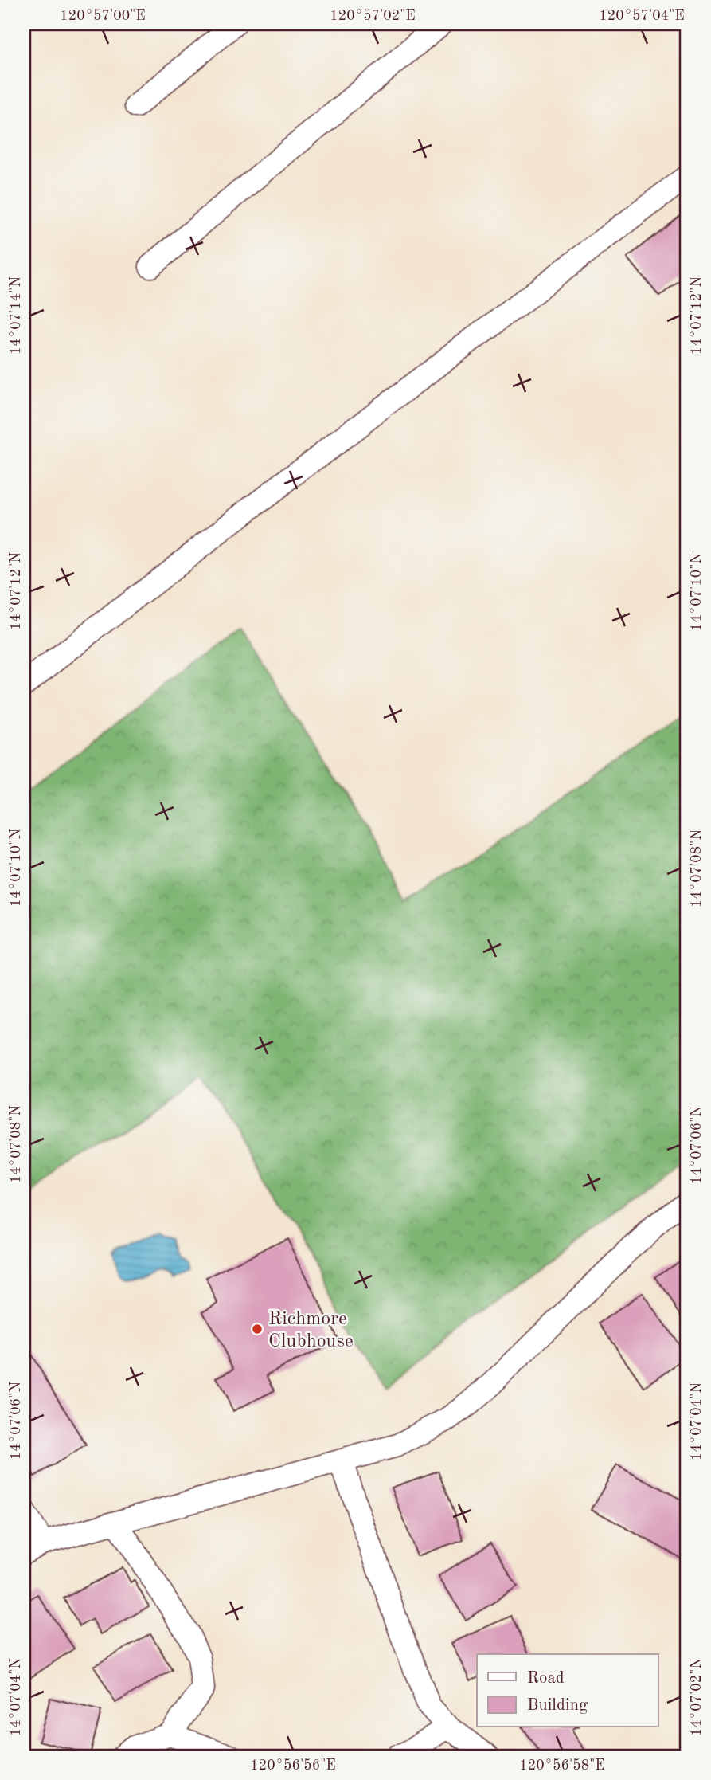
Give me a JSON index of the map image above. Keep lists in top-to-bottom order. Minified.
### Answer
{"places":["Richmore Clubhouse"],"legend":["Road","Building"],"coordinates":["120°57'00\"E","120°57'02\"E","120°57'04\"E","14°07'14\"N","14°07'12\"N","14°07'10\"N","14°07'08\"N","14°07'06\"N","14°07'04\"N","14°07'02\"N","120°56'56\"E","120°56'58\"E"]}
